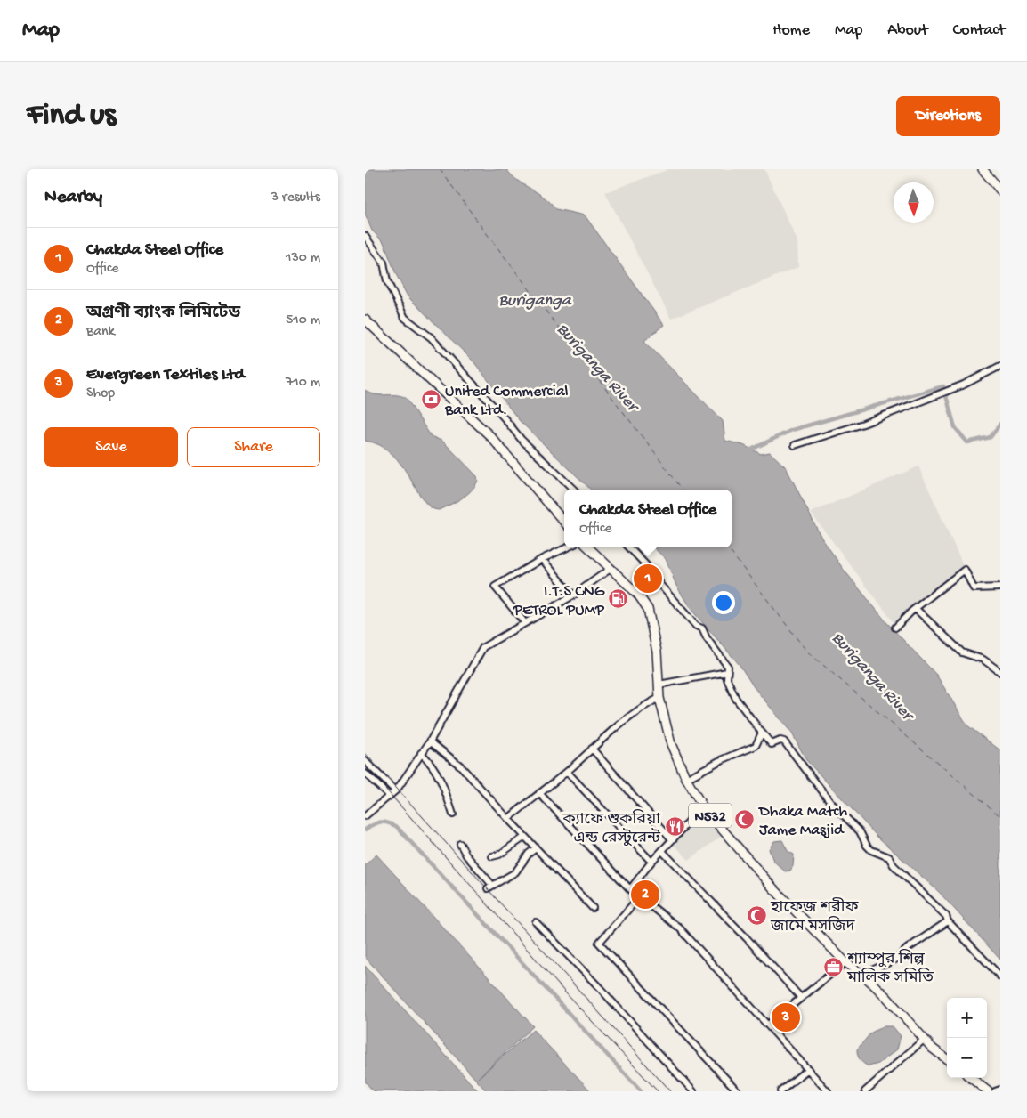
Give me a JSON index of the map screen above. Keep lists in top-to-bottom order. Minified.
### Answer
{"streets":{"highway":["N532"]},"water":["Buriganga","Buriganga River"],"places":{"bank":["United Commercial Bank Ltd."],"fuel station":["I.T.S CNG PETROL PUMP"],"mosque":["Dhaka Match Jame Masjid","হাফেজ শরীফ জামে মসজিদ"],"restaurant":["ক্যাফে শুকরিয়া এন্ড রেস্টুরেন্ট"],"office":["শ্যাম্পুর শিল্প মালিক সমিতি"]},"north":"bottom","page":{"header":"Map","nav":["Home","Map","About","Contact"],"buttons":["Directions",["Save","Share"]],"title":"Find us","heading":["Nearby","3 results"],"list":[{"mark":"1","name":"Chakda Steel Office","note":"Office","value":"130 m"},{"mark":"2","name":"অগ্রণী ব্যাংক লিমিটেড","note":"Bank","value":"510 m"},{"mark":"3","name":"Evergreen Textiles Ltd","note":"Shop","value":"710 m"}],"popup":["Chakda Steel Office","Office"],"pins":["1","2","3"],"map_buttons":["+","−"]}}
